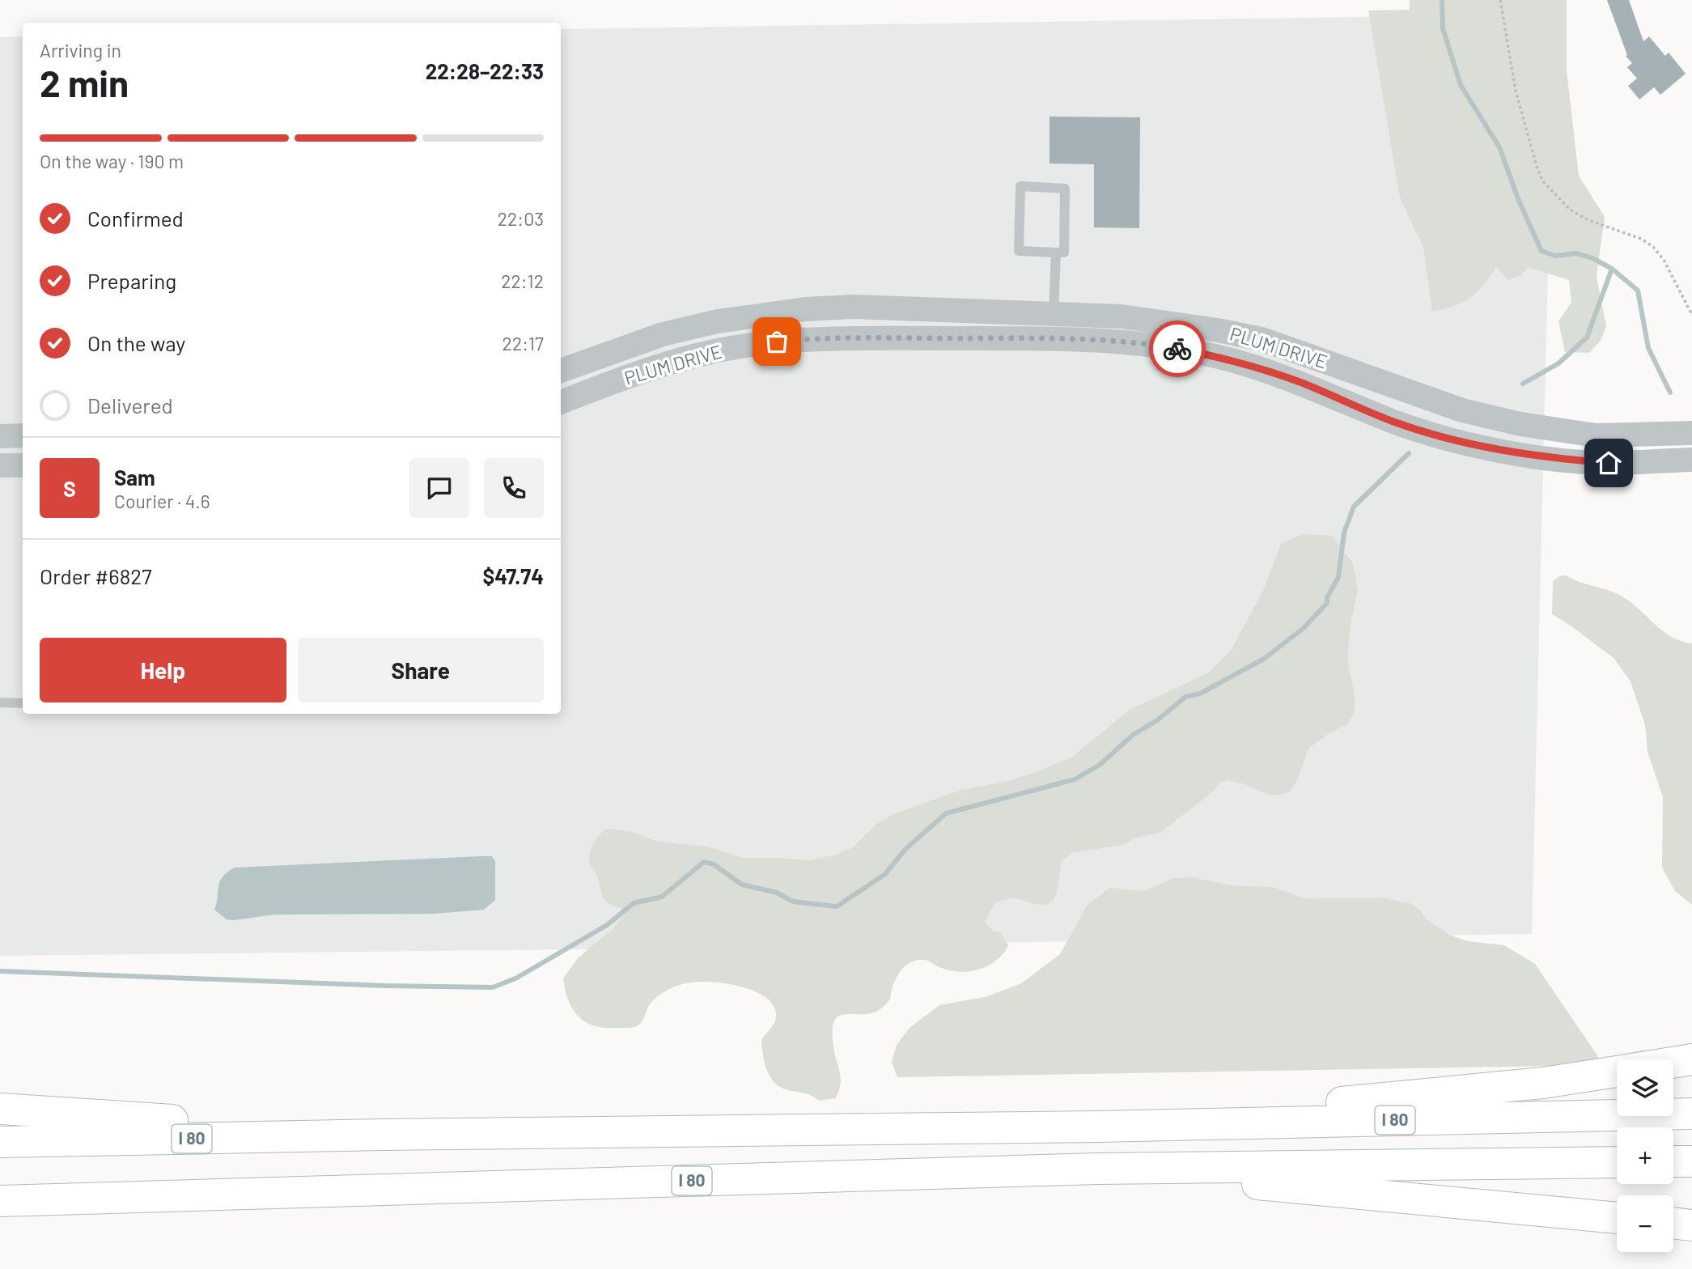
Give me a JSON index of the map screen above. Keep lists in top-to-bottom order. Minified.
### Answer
{"streets":{"highway":["I 80"],"street":["PLUM DRIVE"]},"page":{"heading":["2 min","Arriving in","22:28–22:33"],"panel":["Sam","Courier · 4.6","Order #6827","$47.74"],"bar":"On the way · 190 m","list":[["Confirmed","22:03"],["Preparing","22:12"],["On the way","22:17"],"Delivered"],"round":"S","buttons":["Help","Share"],"map_buttons":["+","−"]}}
